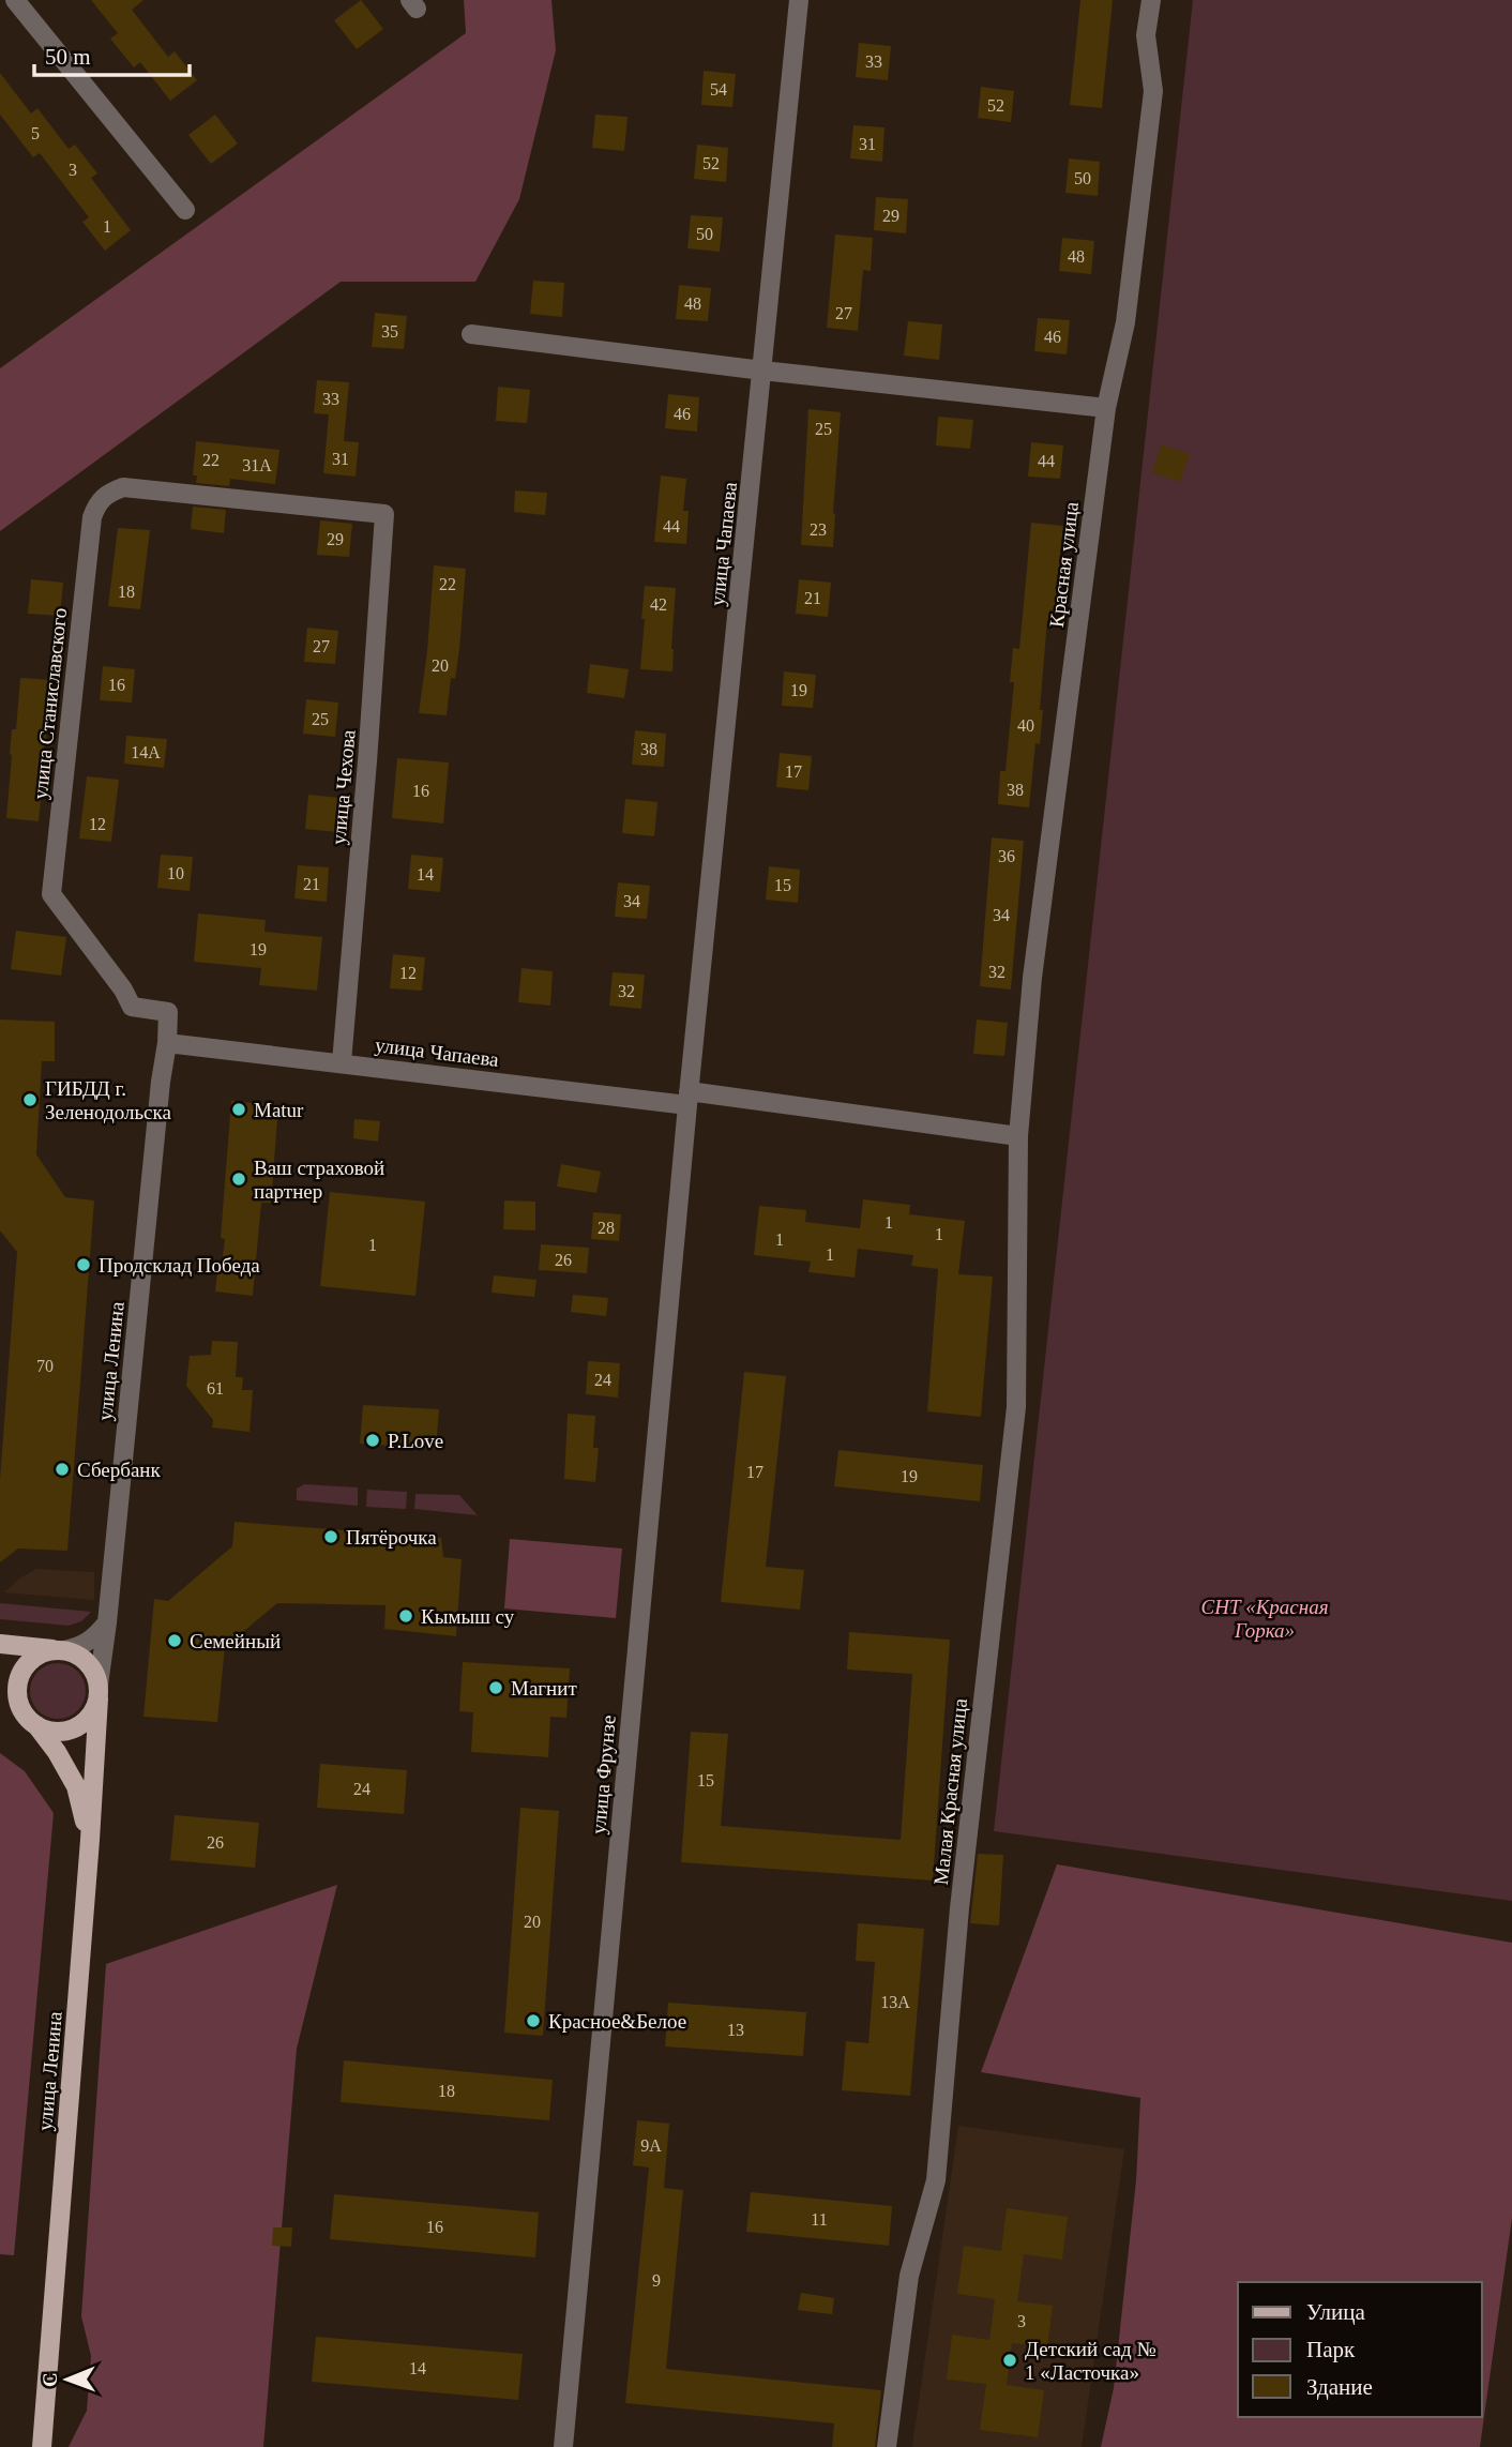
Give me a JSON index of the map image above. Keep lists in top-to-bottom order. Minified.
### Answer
{"streets":{"main road":["улица Ленина"],"street":["улица Чапаева","Красная улица","улица Станиславского","улица Чехова","улица Фрунзе","Малая Красная улица"]},"crossings":[["улица Чапаева","Красная улица"],["улица Чапаева","улица Чехова"],["улица Чапаева","улица Ленина"],["улица Чапаева","улица Фрунзе"],["улица Чапаева","Малая Красная улица"],["Красная улица","Малая Красная улица"],["улица Станиславского","улица Чехова"],["улица Станиславского","улица Ленина"]],"parks":["СНТ «Красная Горка»"],"places":["ГИБДД г. Зеленодольска","Matur","Ваш страховой партнер","Продсклад Победа","P.Love","Сбербанк","Пятёрочка","Кымыш су","Семейный","Магнит","Красное&Белое","Детский сад № 1 «Ласточка»"],"house_numbers":["33","54","52","5","31","52","3","50","29","1","50","48","48","27","35","46","33","46","25","31","22","44","31А","44","23","29","22","18","21","42","27","20","16","19","25","40","38","14А","17","38","16","12","36","10","14","21","15","34","34","19","32","12","32","1","28","1","1","1","1","26","70","24","61","17","19","15","24","26","20","13А","13","18","9А","11","16","9","3","14"],"legend":["Улица","Парк","Здание"],"scale_bar":"50 m","north":"left"}
